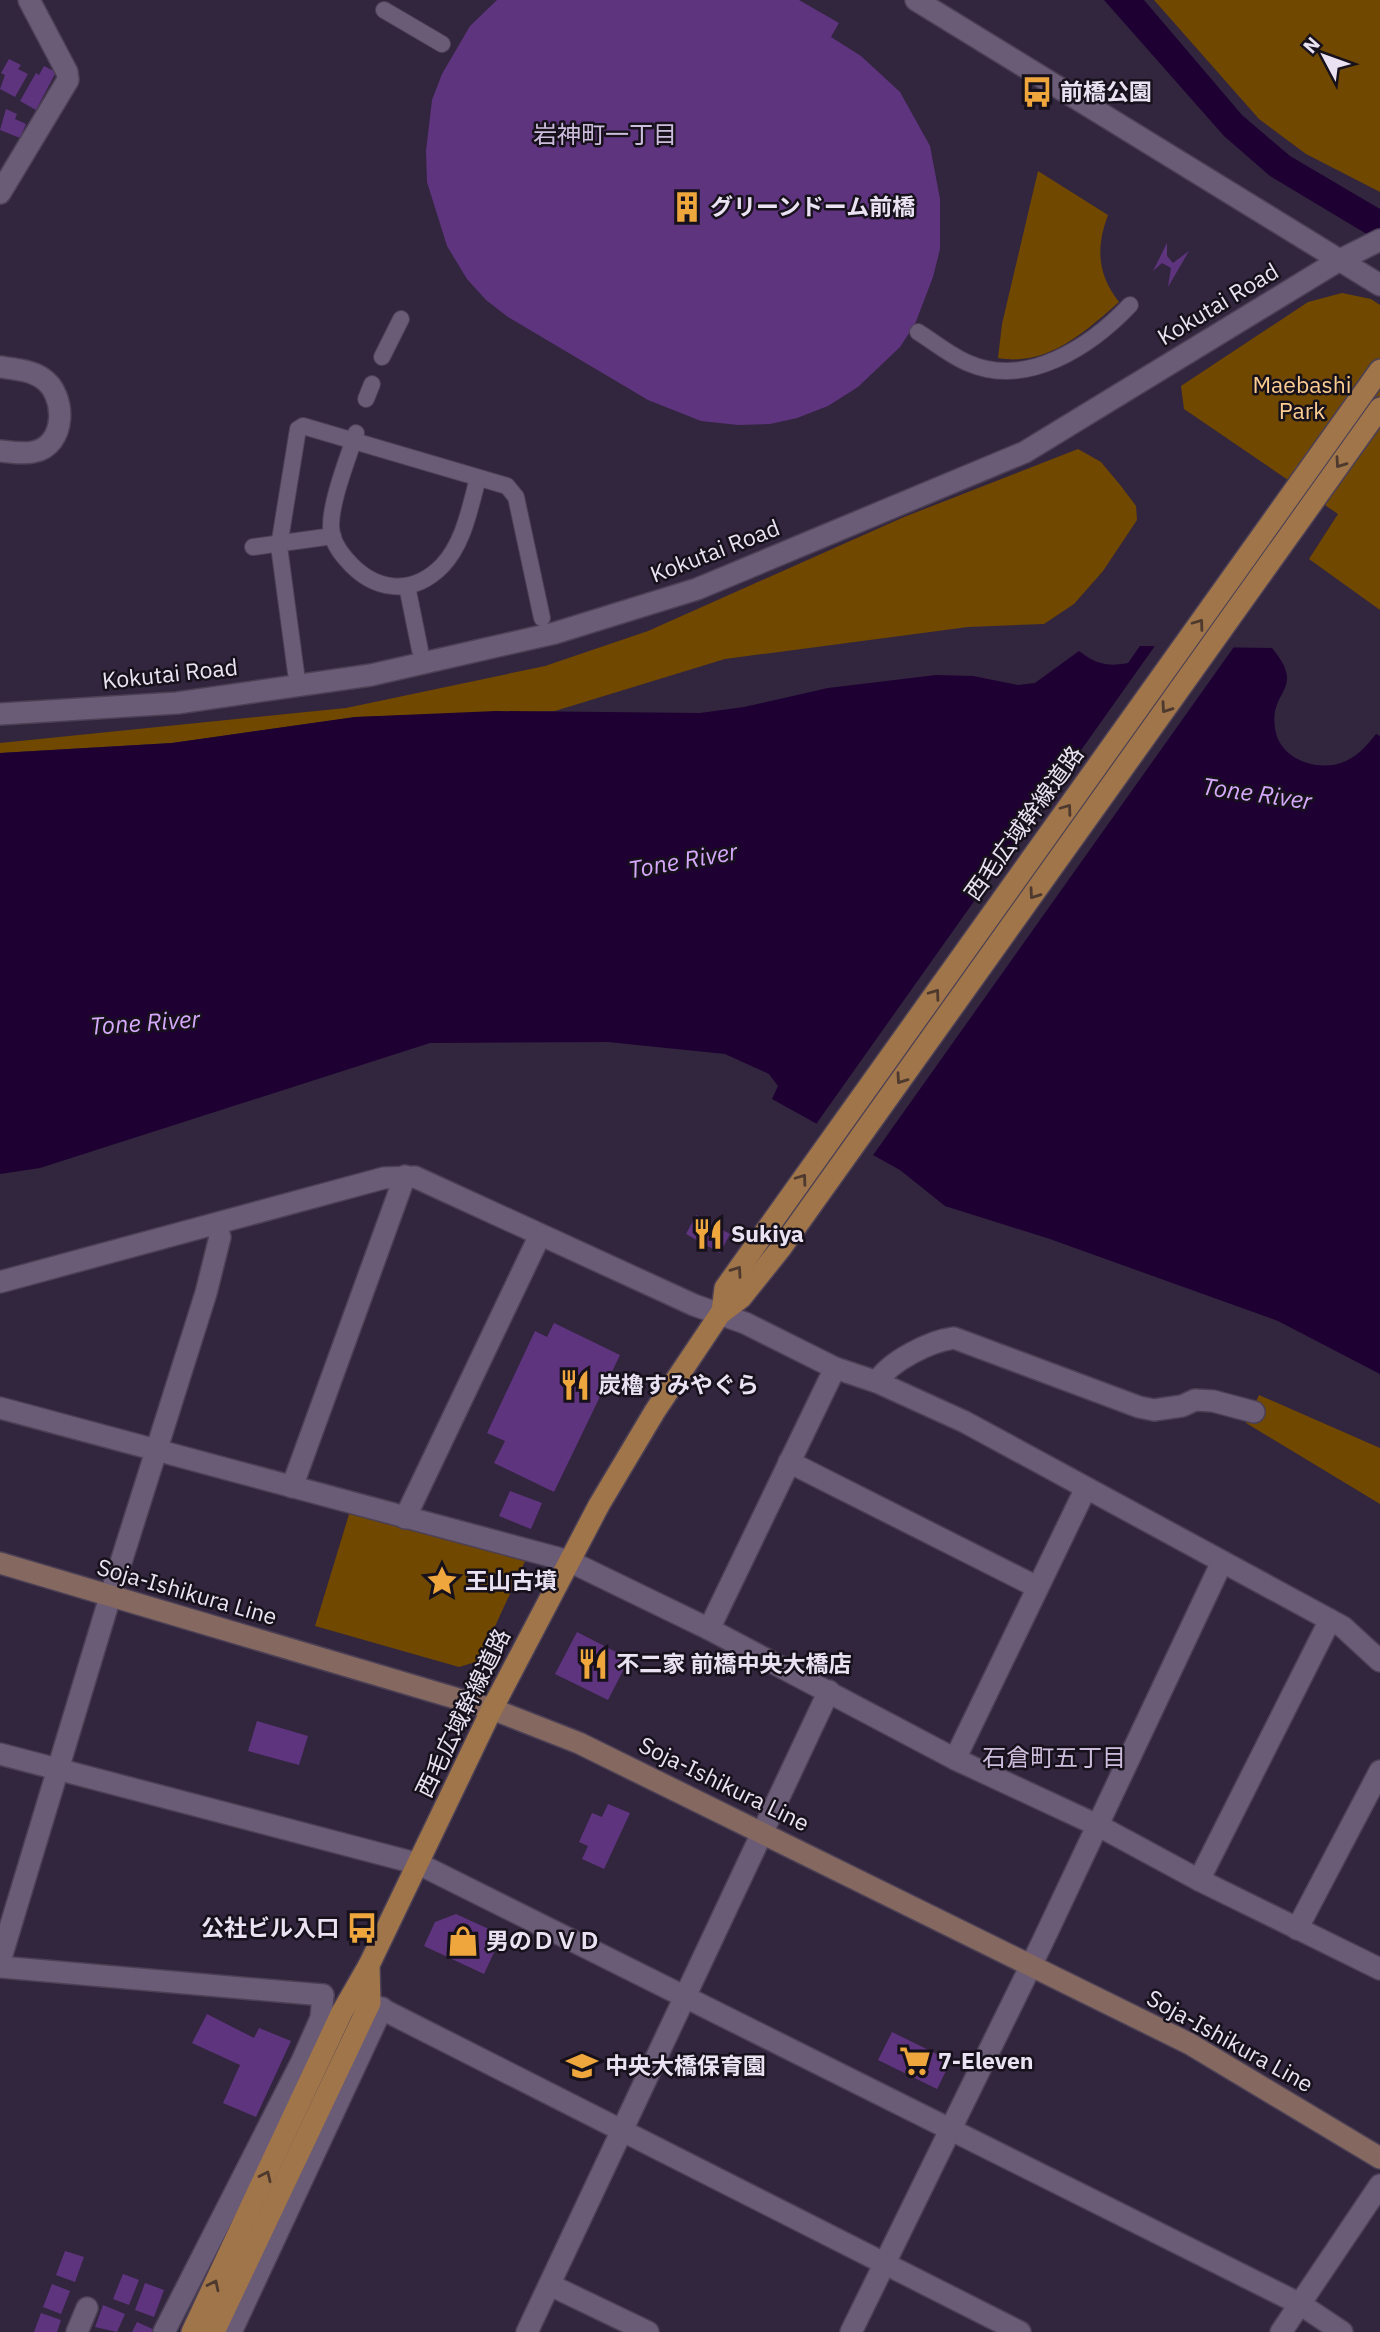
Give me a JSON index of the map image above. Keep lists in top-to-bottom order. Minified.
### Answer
{"streets":{"main road":["西毛広域幹線道路","Soja-Ishikura Line"],"street":["Kokutai Road"]},"crossings":[["西毛広域幹線道路","Soja-Ishikura Line"]],"districts":["岩神町一丁目","石倉町五丁目"],"water":["Tone River"],"parks":["Maebashi Park"],"places":{"bus stop":["前橋公園","公社ビル入口"],"building":["グリーンドーム前橋"],"restaurant":["Sukiya","炭櫓すみやぐら","不二家 前橋中央大橋店"],"place":["王山古墳"],"shop":["男のＤＶＤ"],"supermarket":["7-Eleven"],"school or university":["中央大橋保育園"]},"north":"top left"}
